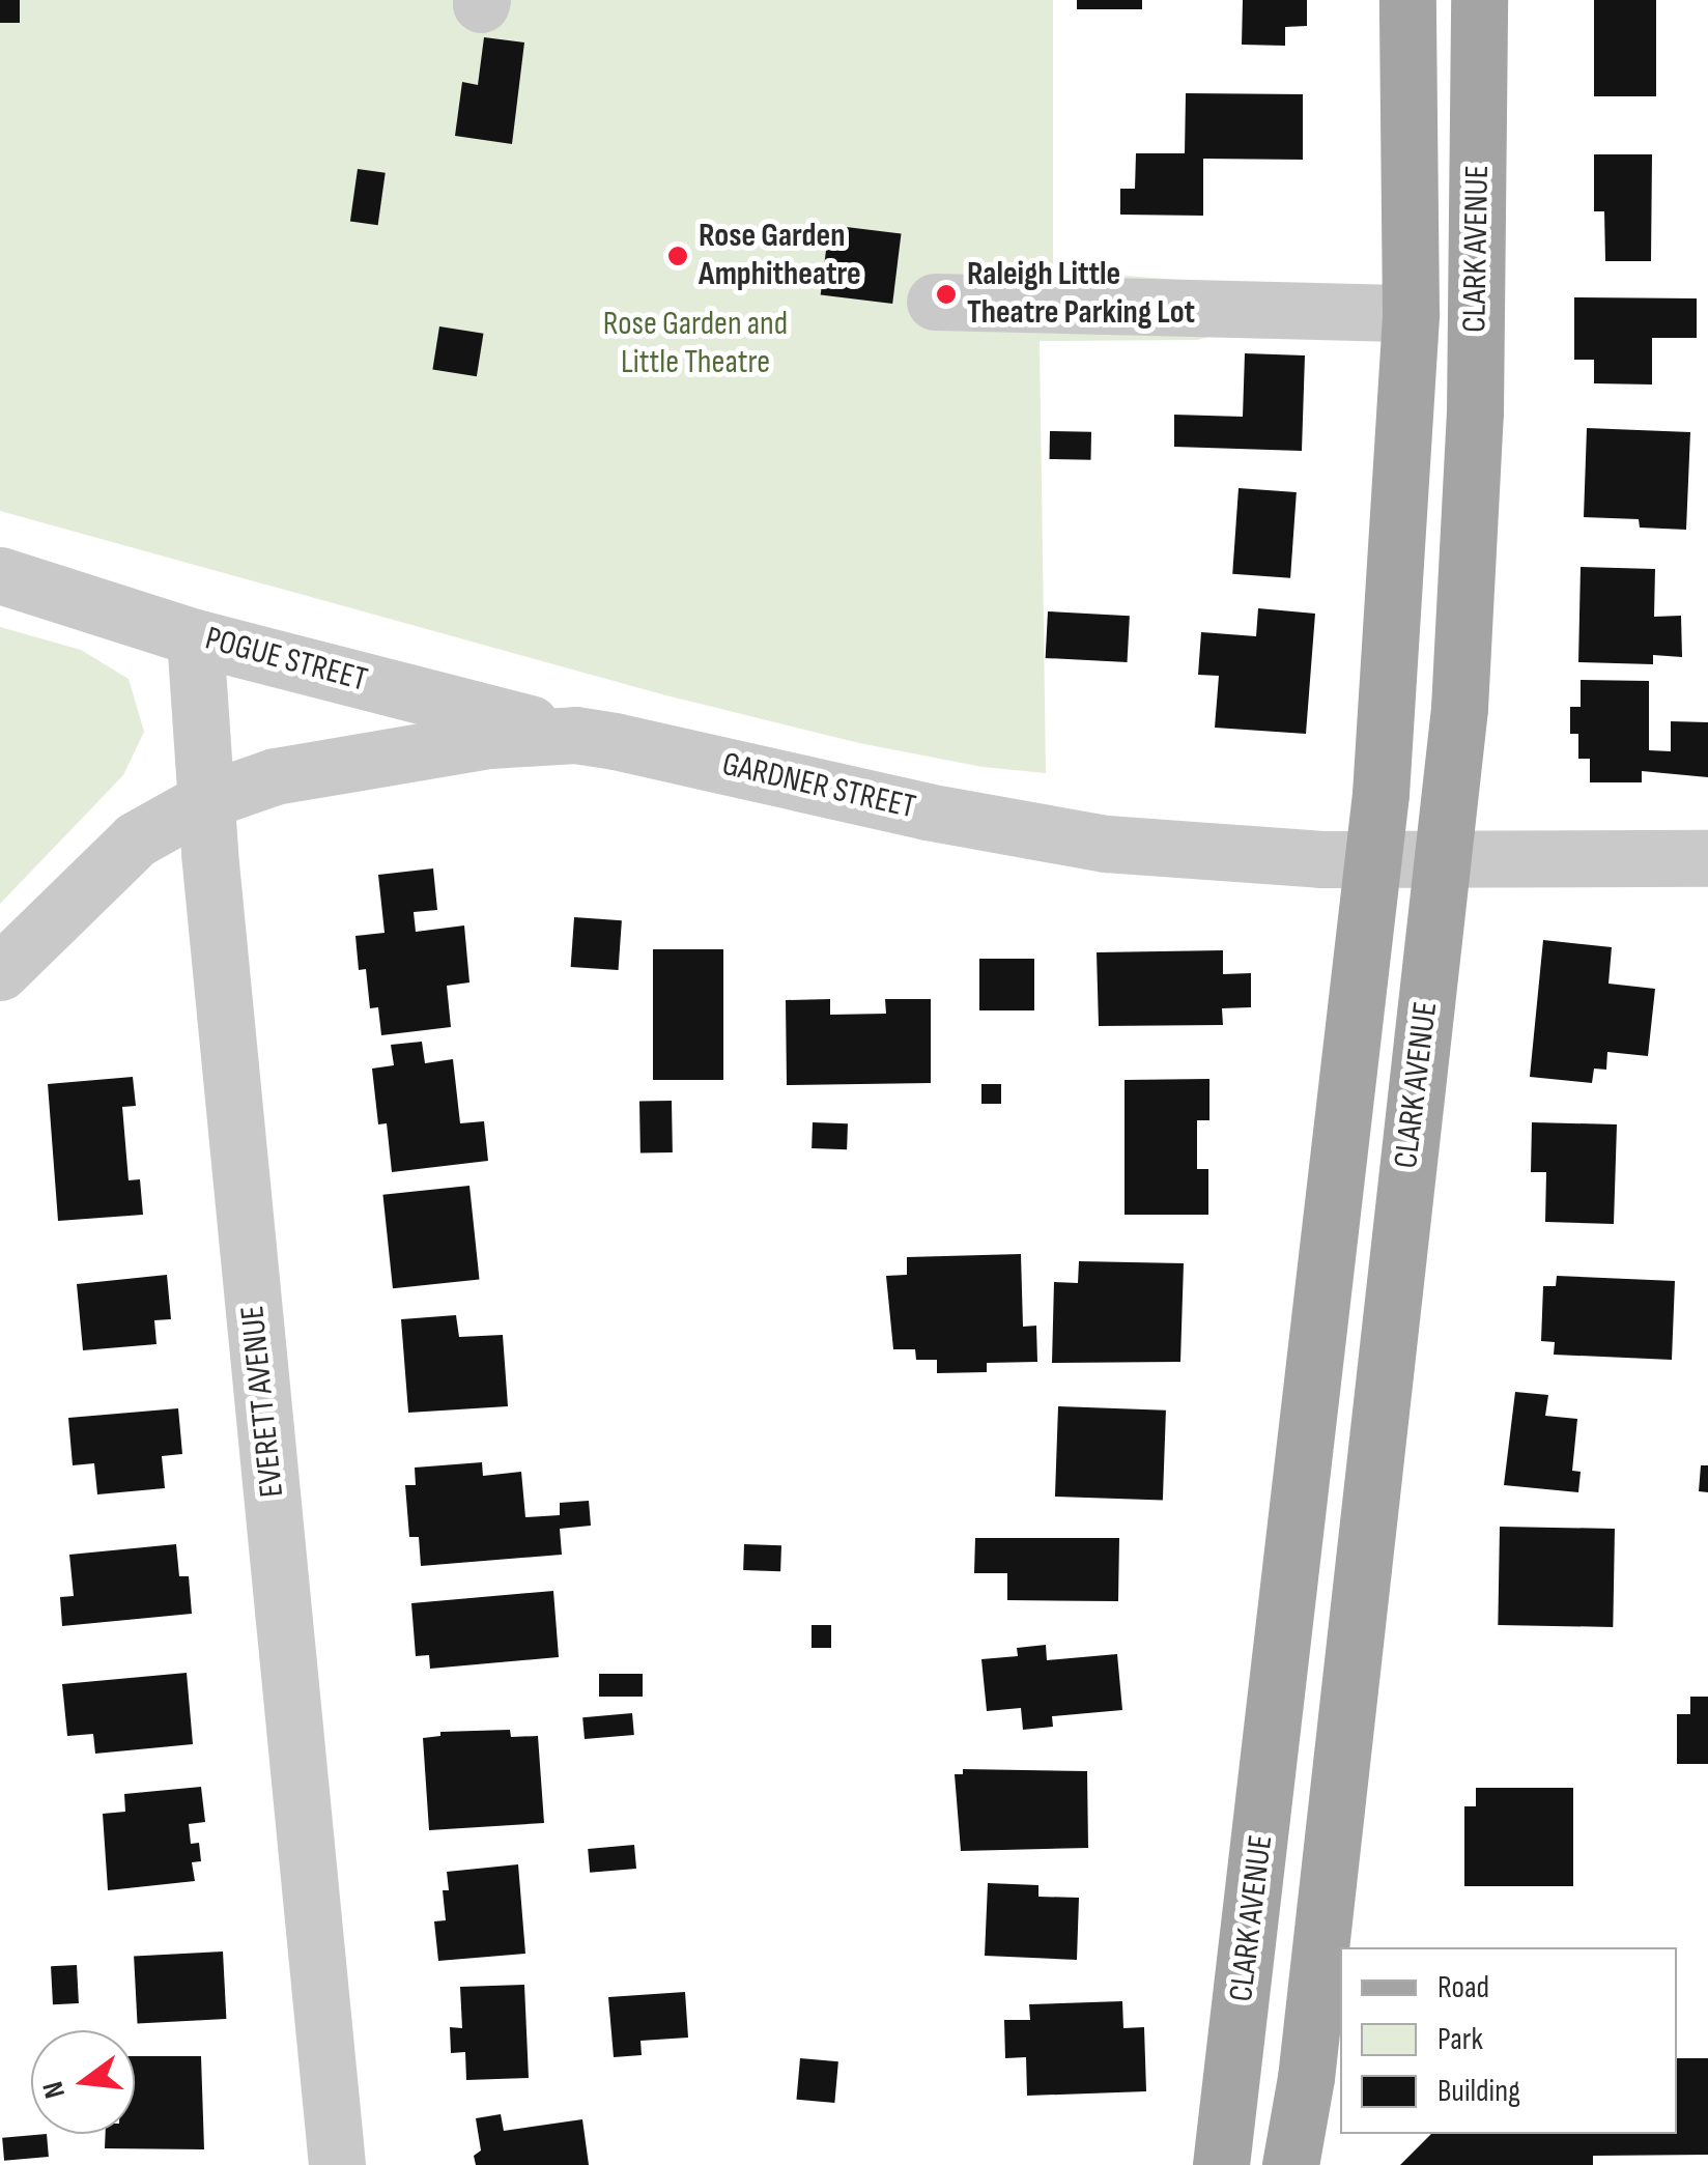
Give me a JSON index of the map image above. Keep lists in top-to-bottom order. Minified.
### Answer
{"streets":{"main road":["CLARK AVENUE"],"street":["POGUE STREET","GARDNER STREET","EVERETT AVENUE"]},"crossings":[["CLARK AVENUE","GARDNER STREET"],["POGUE STREET","GARDNER STREET"],["POGUE STREET","EVERETT AVENUE"],["GARDNER STREET","EVERETT AVENUE"]],"parks":["Rose Garden and Little Theatre"],"places":["Rose Garden Amphitheatre","Raleigh Little Theatre Parking Lot"],"legend":["Road","Park","Building"],"north":"left"}
